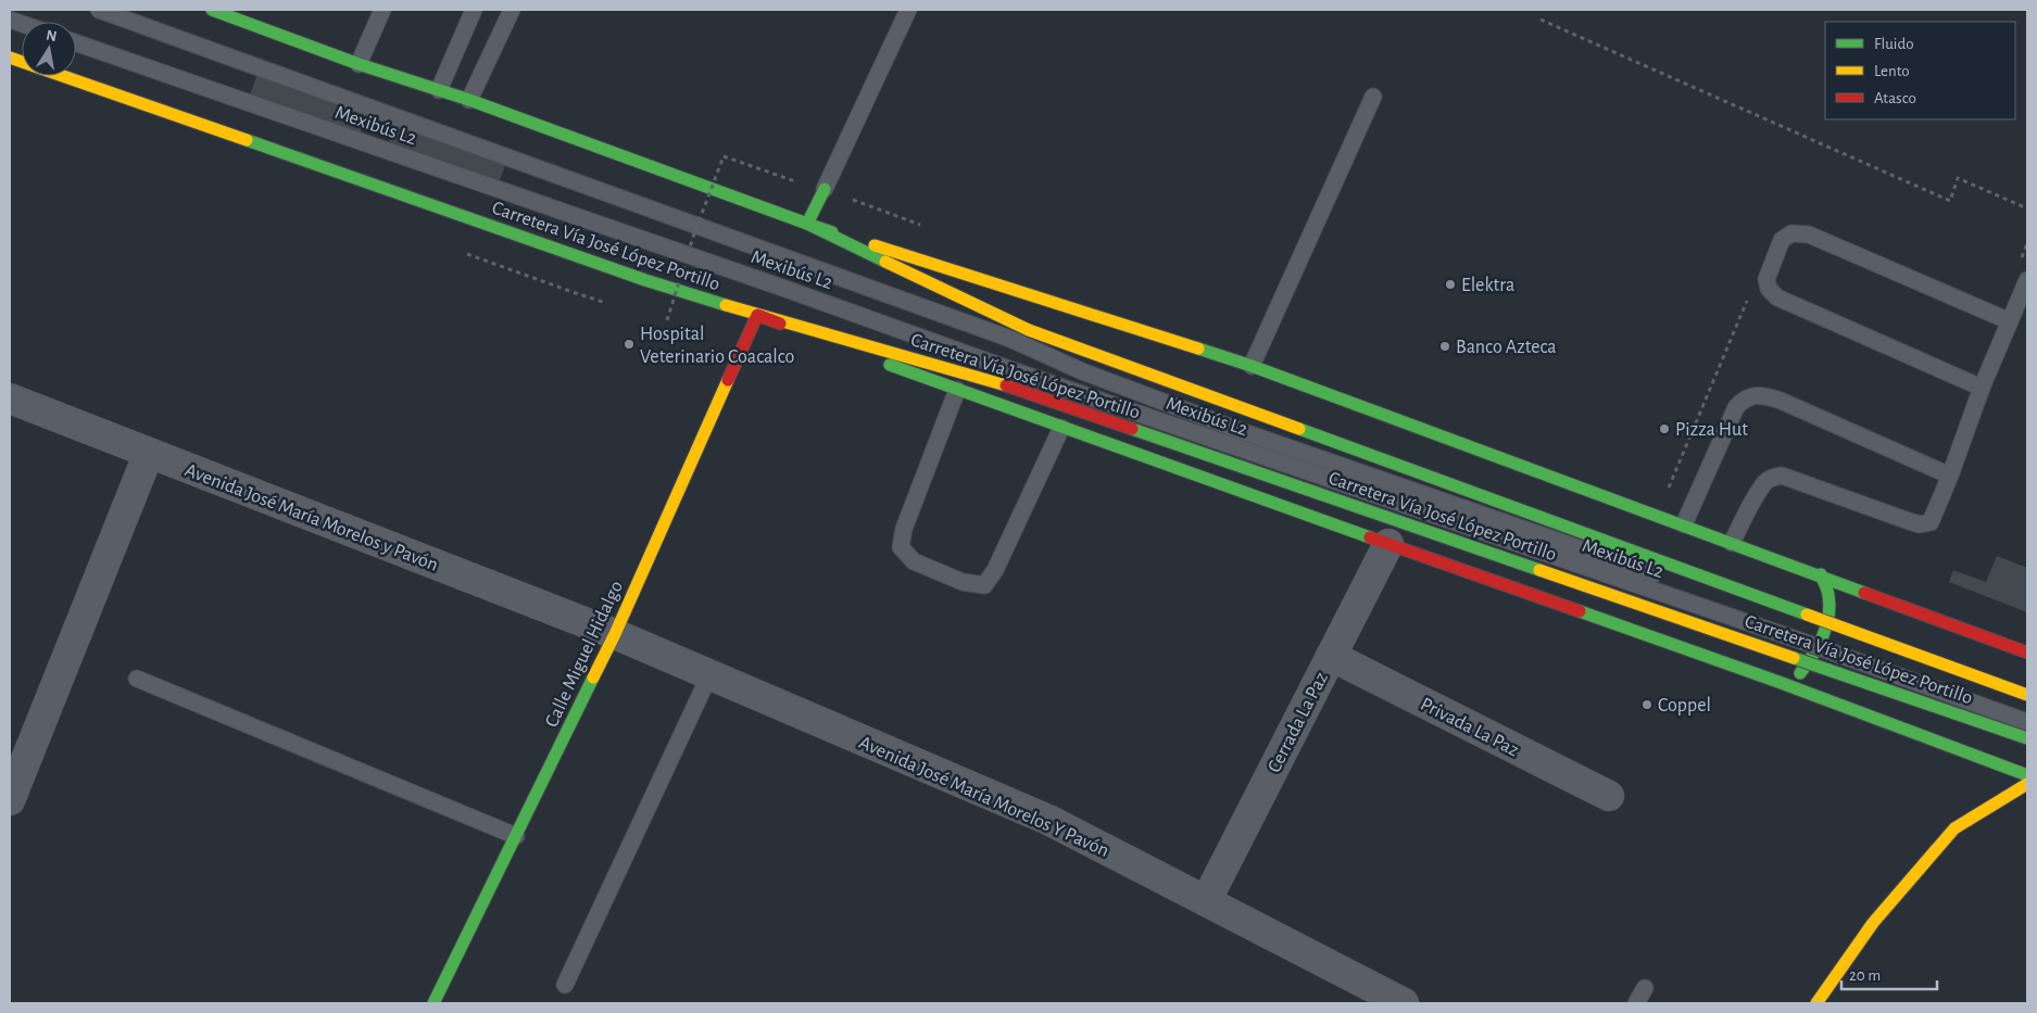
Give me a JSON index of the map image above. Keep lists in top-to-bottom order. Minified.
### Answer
{"streets":{"main road":["Carretera Vía José López Portillo","Calle Miguel Hidalgo"],"street":["Avenida José María Morelos y Pavón","Cerrada La Paz","Privada La Paz","Avenida José María Morelos Y Pavón"],"lane":["Mexibús L2"]},"crossings":[["Mexibús L2","Carretera Vía José López Portillo"],["Carretera Vía José López Portillo","Calle Miguel Hidalgo"],["Avenida José María Morelos y Pavón","Calle Miguel Hidalgo"],["Avenida José María Morelos y Pavón","Avenida José María Morelos Y Pavón"],["Calle Miguel Hidalgo","Avenida José María Morelos Y Pavón"],["Cerrada La Paz","Privada La Paz"],["Cerrada La Paz","Avenida José María Morelos Y Pavón"]],"places":["Elektra","Hospital Veterinario Coacalco","Banco Azteca","Pizza Hut","Coppel"],"legend":["Fluido","Lento","Atasco"],"scale_bar":"20 m","north":"top"}
